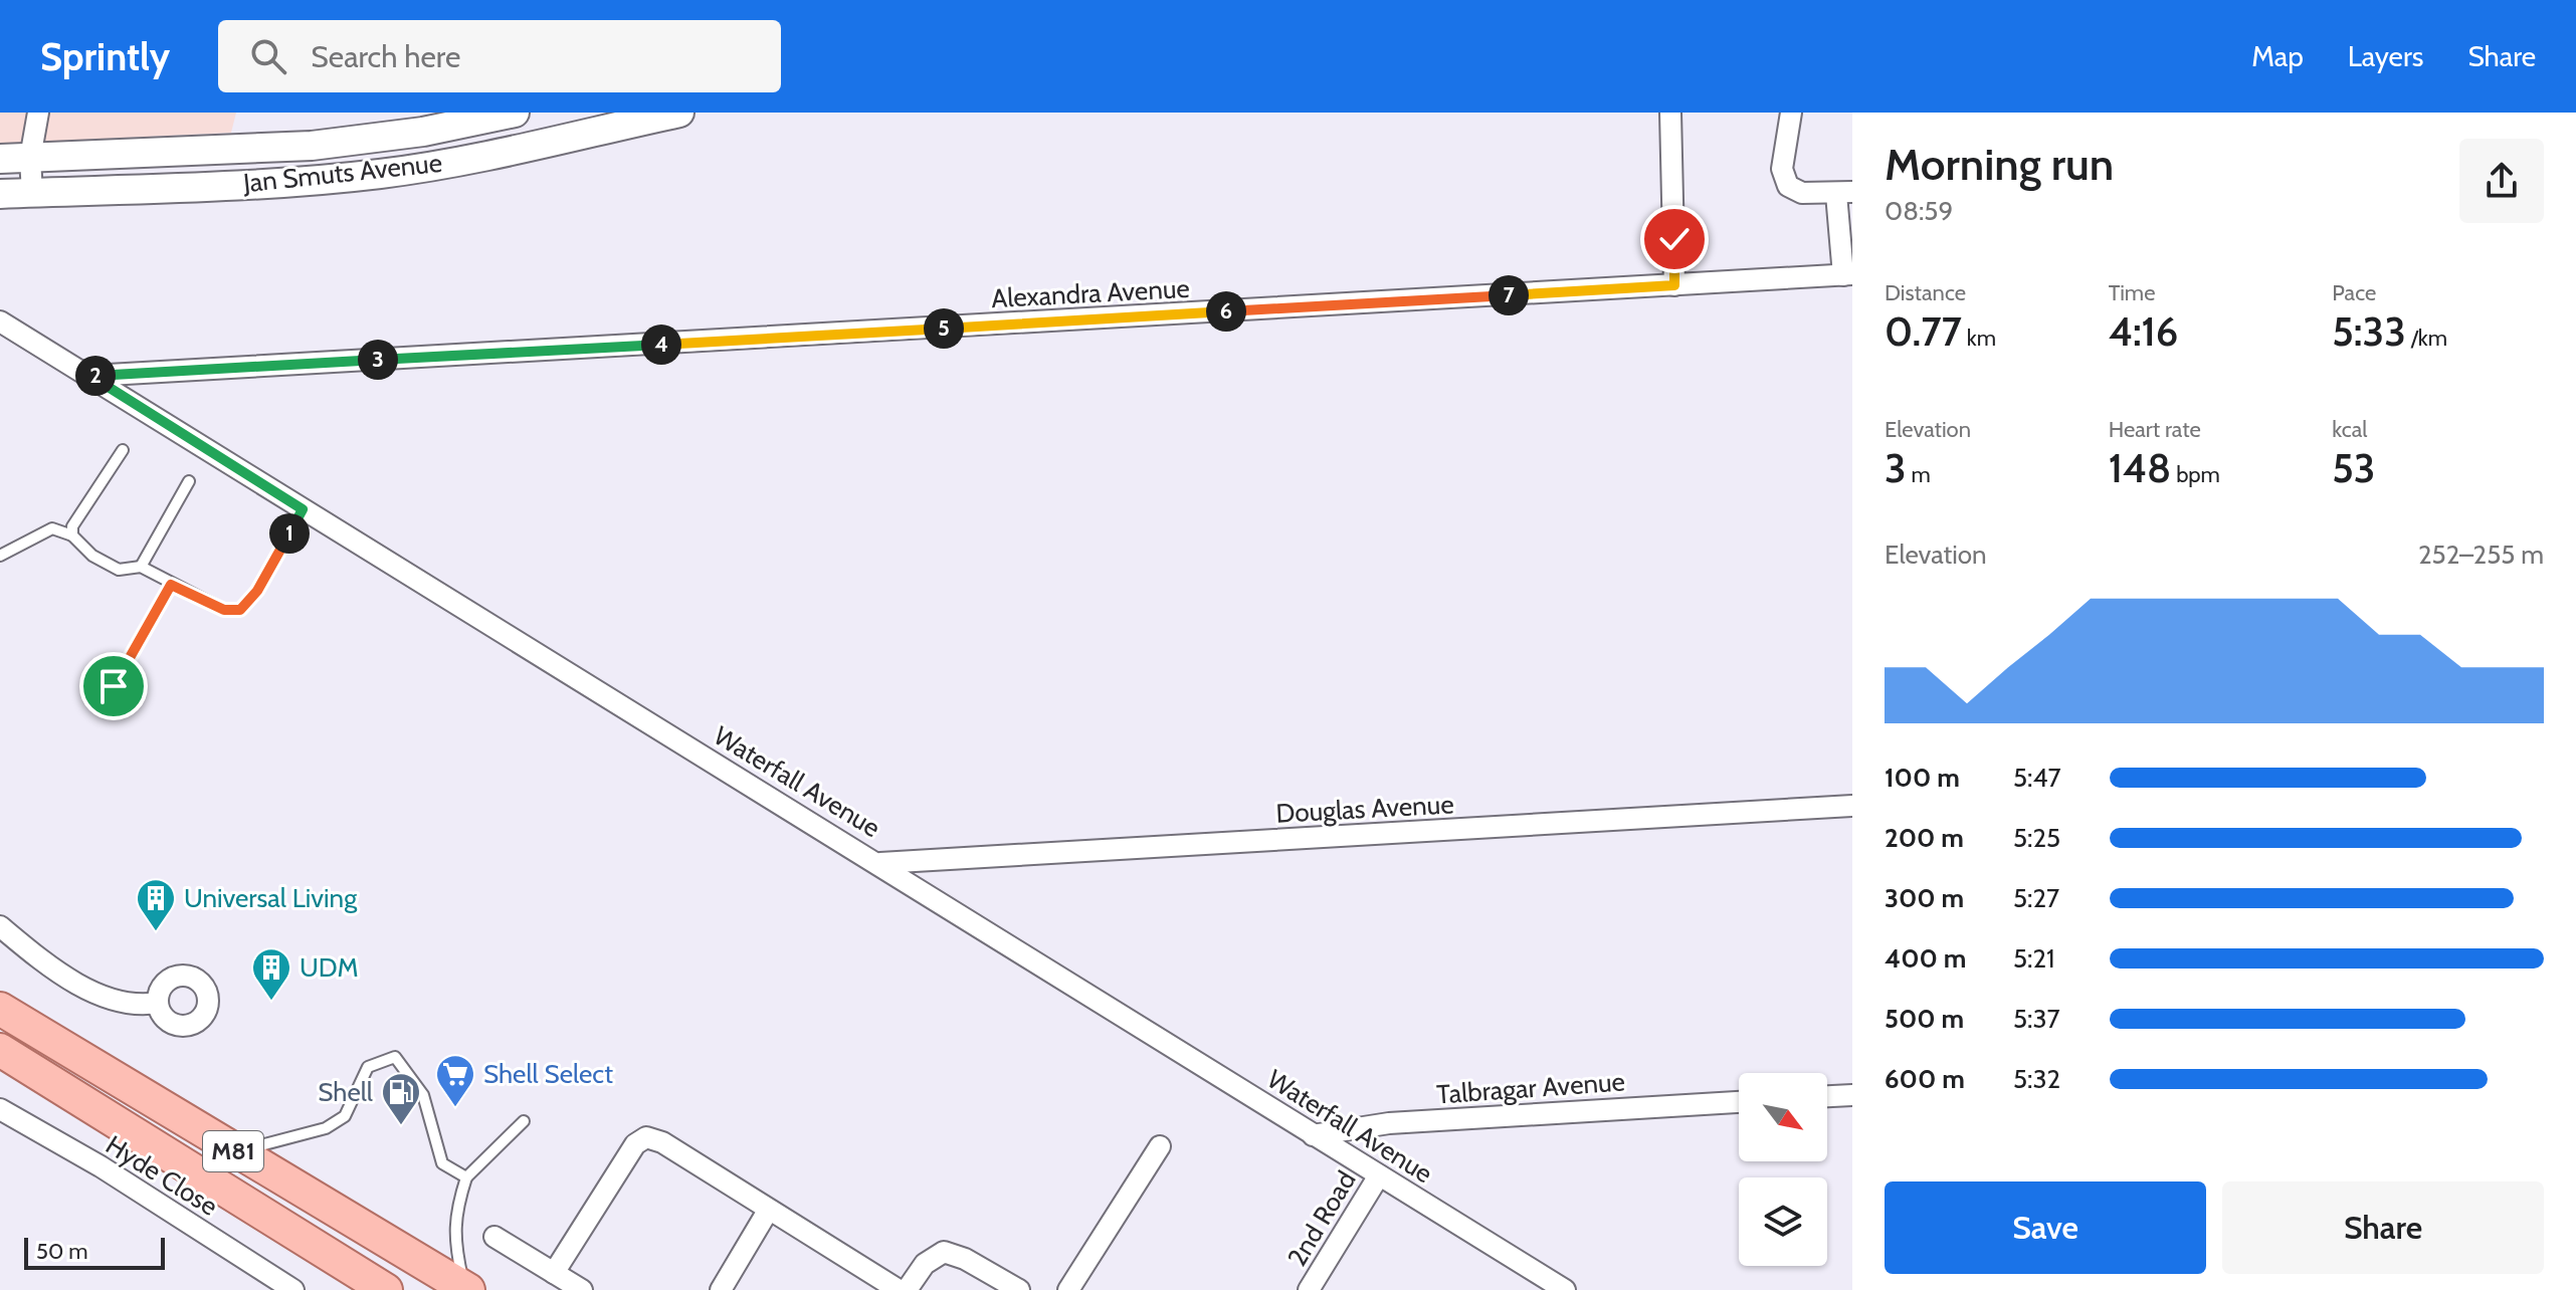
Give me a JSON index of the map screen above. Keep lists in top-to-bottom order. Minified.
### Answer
{"streets":{"main road":["Jan Smuts Avenue","M81"],"street":["Alexandra Avenue","Waterfall Avenue","Douglas Avenue","Talbragar Avenue","Hyde Close","2nd Road"]},"crossings":[["Alexandra Avenue","Waterfall Avenue"],["Waterfall Avenue","Douglas Avenue"],["Waterfall Avenue","Talbragar Avenue"],["Waterfall Avenue","2nd Road"]],"places":{"building":["Universal Living","UDM"],"supermarket":["Shell Select"],"fuel station":["Shell"]},"scale_bar":"50 m","north":"bottom right","page":{"header":"Sprintly","search":"Search here","nav":["Map","Layers","Share"],"heading":["Morning run","08:59"],"stats":[["Distance","0.77 km"],["Time","4:16"],["Pace","5:33 /km"],["Elevation","3 m"],["Heart rate","148 bpm"],["kcal","53"]],"pins":["7","6","5","4","3","2","1"],"chart":["Elevation","252–255 m"],"list":[{"name":"100 m","note":"5:47"},{"name":"200 m","note":"5:25"},{"name":"300 m","note":"5:27"},{"name":"400 m","note":"5:21"},{"name":"500 m","note":"5:37"},{"name":"600 m","note":"5:32"}],"buttons":["Save","Share"],"scale":"50 m"}}
